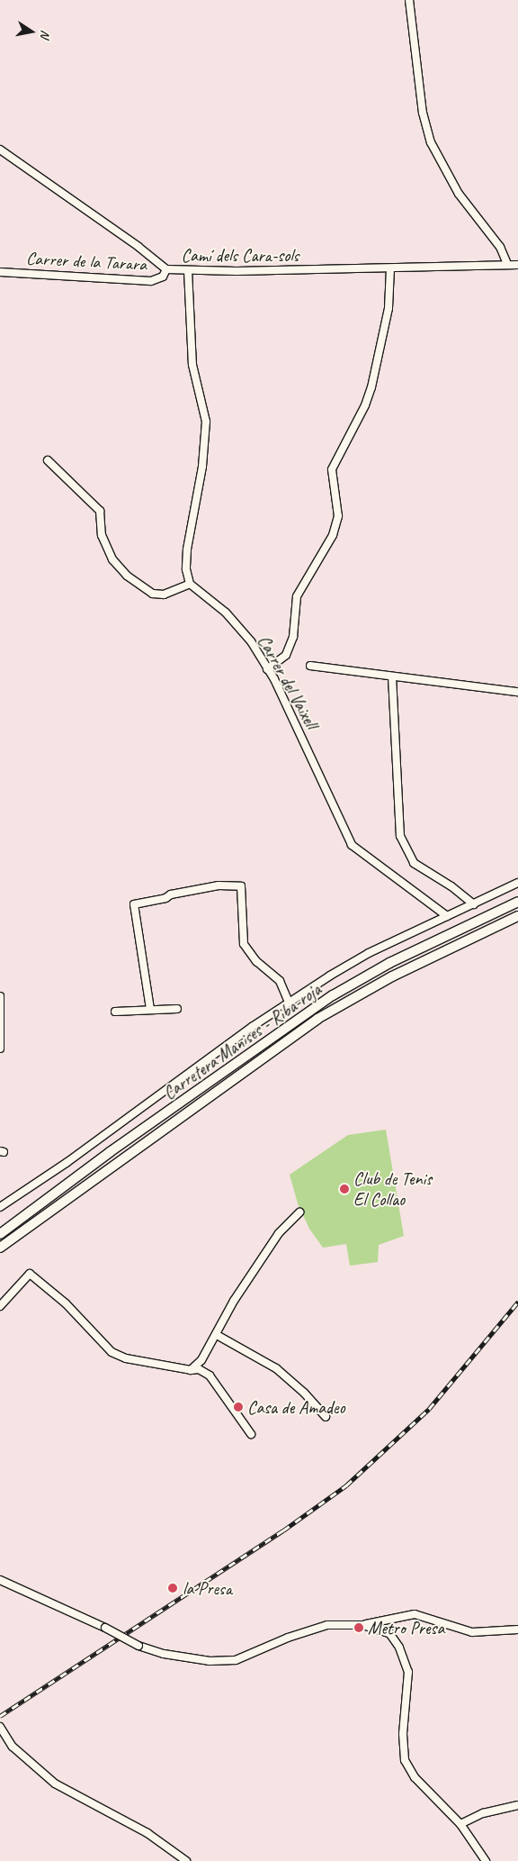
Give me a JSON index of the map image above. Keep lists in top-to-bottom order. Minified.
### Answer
{"streets":{"main road":["Carretera Manises - Riba-roja"],"street":["Camí dels Cara-sols","Carrer de la Tarara","Carrer del Vaixell"]},"crossings":[["Camí dels Cara-sols","Carrer de la Tarara"]],"places":["Club de Tenis El Collao","Casa de Amadeo","la Presa","Metro Presa"],"north":"right"}
